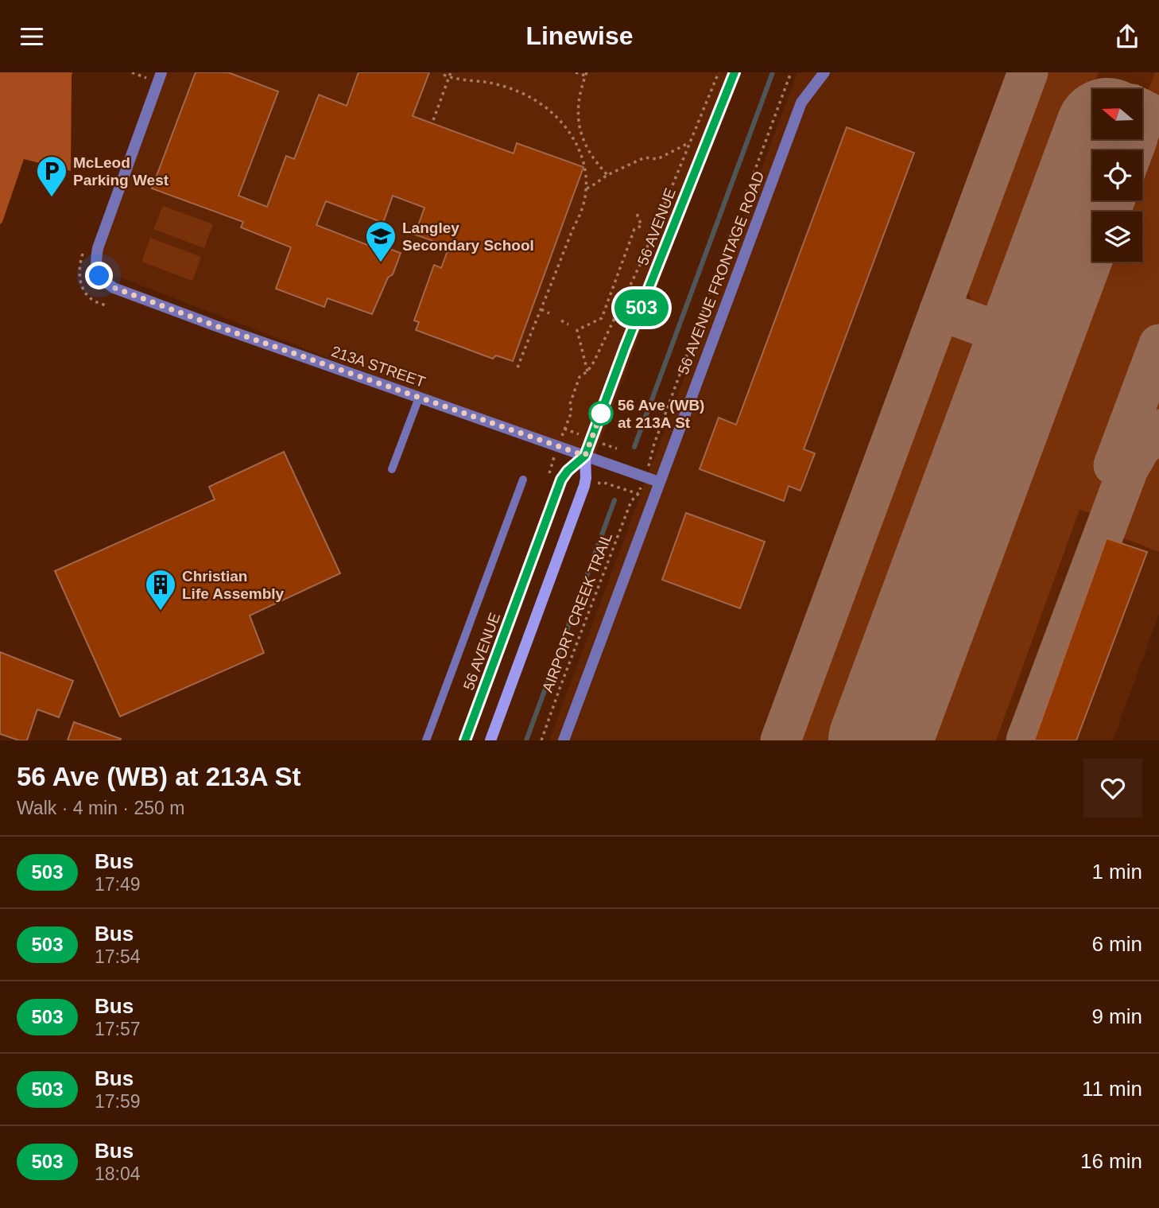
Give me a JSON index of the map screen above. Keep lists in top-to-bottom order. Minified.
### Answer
{"streets":{"main road":["56 AVENUE"],"street":["56 AVENUE FRONTAGE ROAD","213A STREET"],"path":["AIRPORT CREEK TRAIL"]},"crossings":[["56 AVENUE","213A STREET"],["56 AVENUE FRONTAGE ROAD","213A STREET"]],"places":{"parking":["McLeod Parking West"],"school or university":["Langley Secondary School"],"other":["56 Ave (WB) at 213A St"],"building":["Christian Life Assembly"]},"lines":["bus line 503"],"north":"left","page":{"header":"Linewise","on_map":"503","heading":["56 Ave (WB) at 213A St","Walk · 4 min · 250 m"],"list":[{"mark":"503","name":"Bus","note":"17:49","value":"1 min"},{"mark":"503","name":"Bus","note":"17:54","value":"6 min"},{"mark":"503","name":"Bus","note":"17:57","value":"9 min"},{"mark":"503","name":"Bus","note":"17:59","value":"11 min"},{"mark":"503","name":"Bus","note":"18:04","value":"16 min"}]}}
